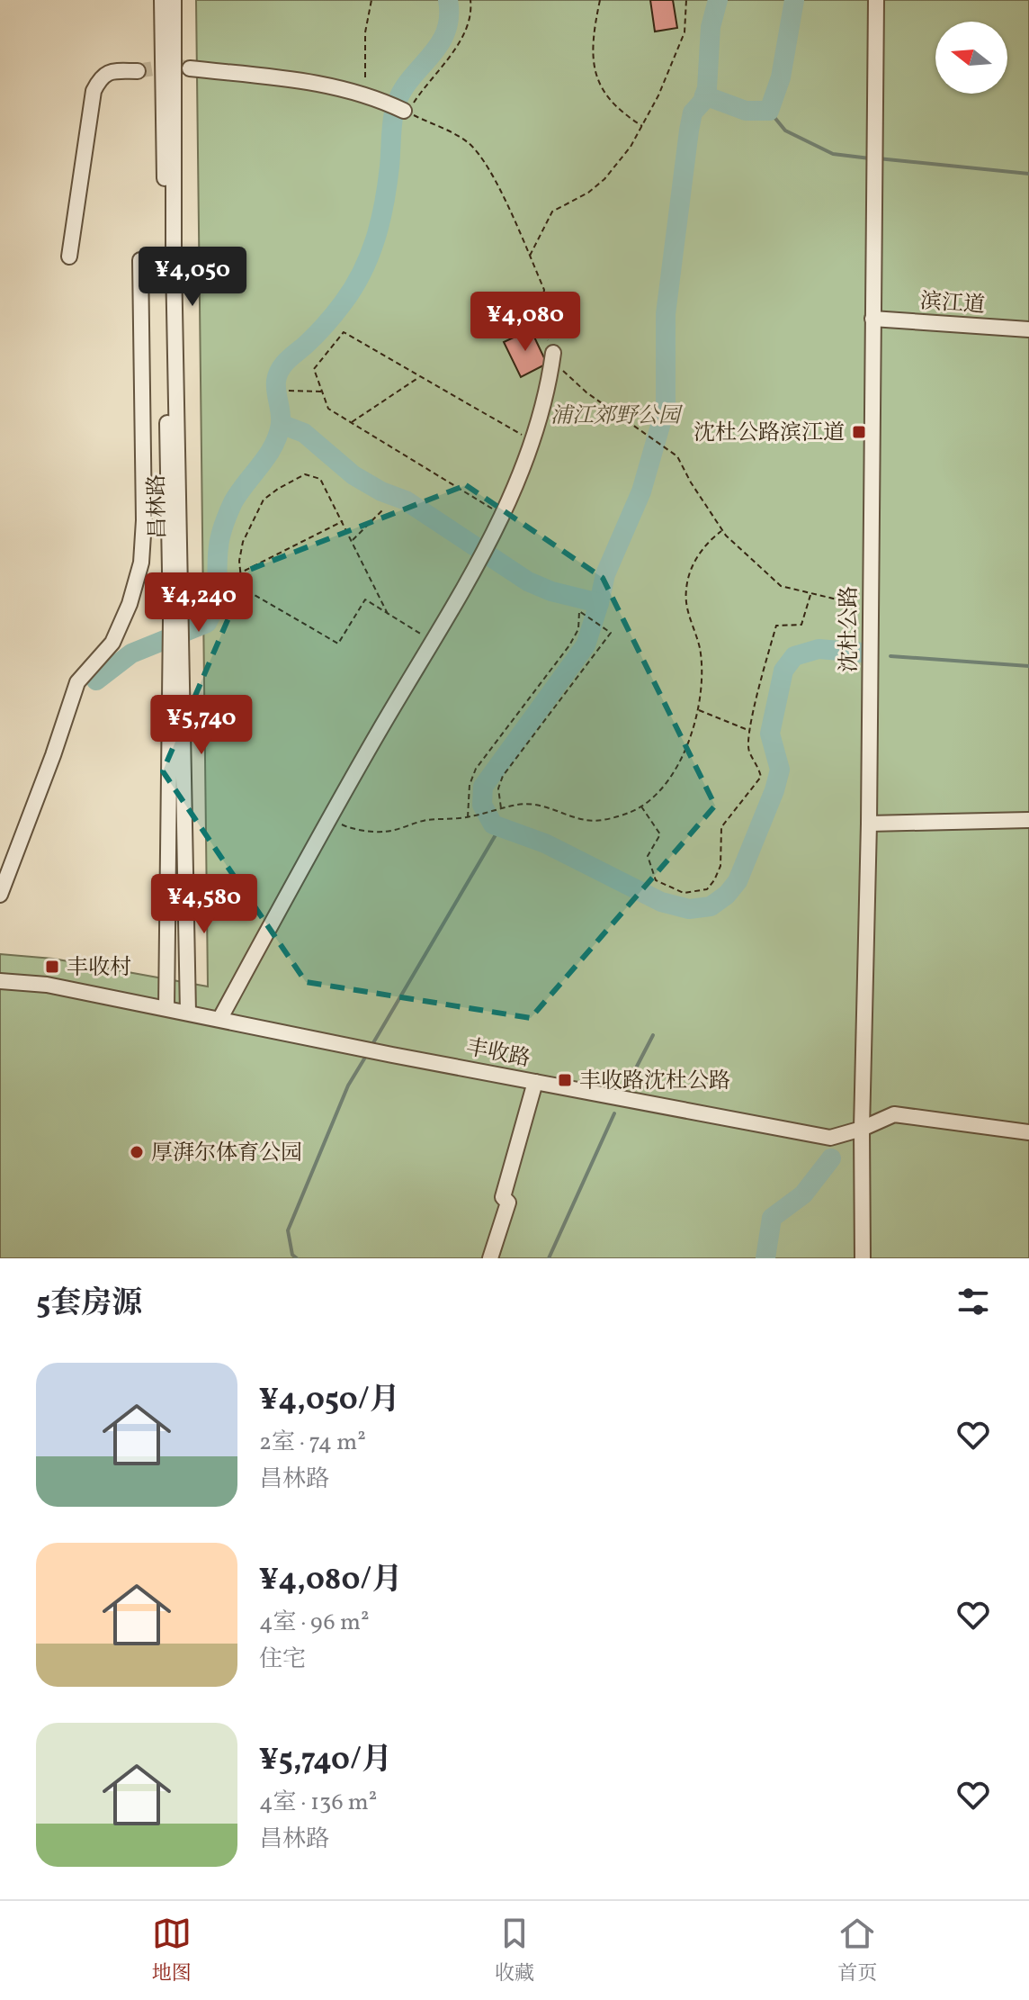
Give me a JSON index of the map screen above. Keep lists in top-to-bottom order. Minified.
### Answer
{"streets":{"street":["滨江道","昌林路","沈杜公路","丰收路"]},"crossings":[["滨江道","沈杜公路"],["昌林路","丰收路"],["沈杜公路","丰收路"]],"parks":["浦江郊野公园"],"places":{"transit":["沈杜公路滨江道","丰收村","丰收路沈杜公路"],"other":["厚湃尔体育公园"]},"north":"left","page":{"price":["¥4,050","¥4,080","¥4,240","¥5,740","¥4,580"],"heading":"5套房源","list":[{"name":"¥4,050/月","note":"2室 · 74 m² · 昌林路"},{"name":"¥4,080/月","note":"4室 · 96 m² · 住宅"},{"name":"¥5,740/月","note":"4室 · 136 m² · 昌林路"}],"tabs":["地图","收藏","首页"]}}
